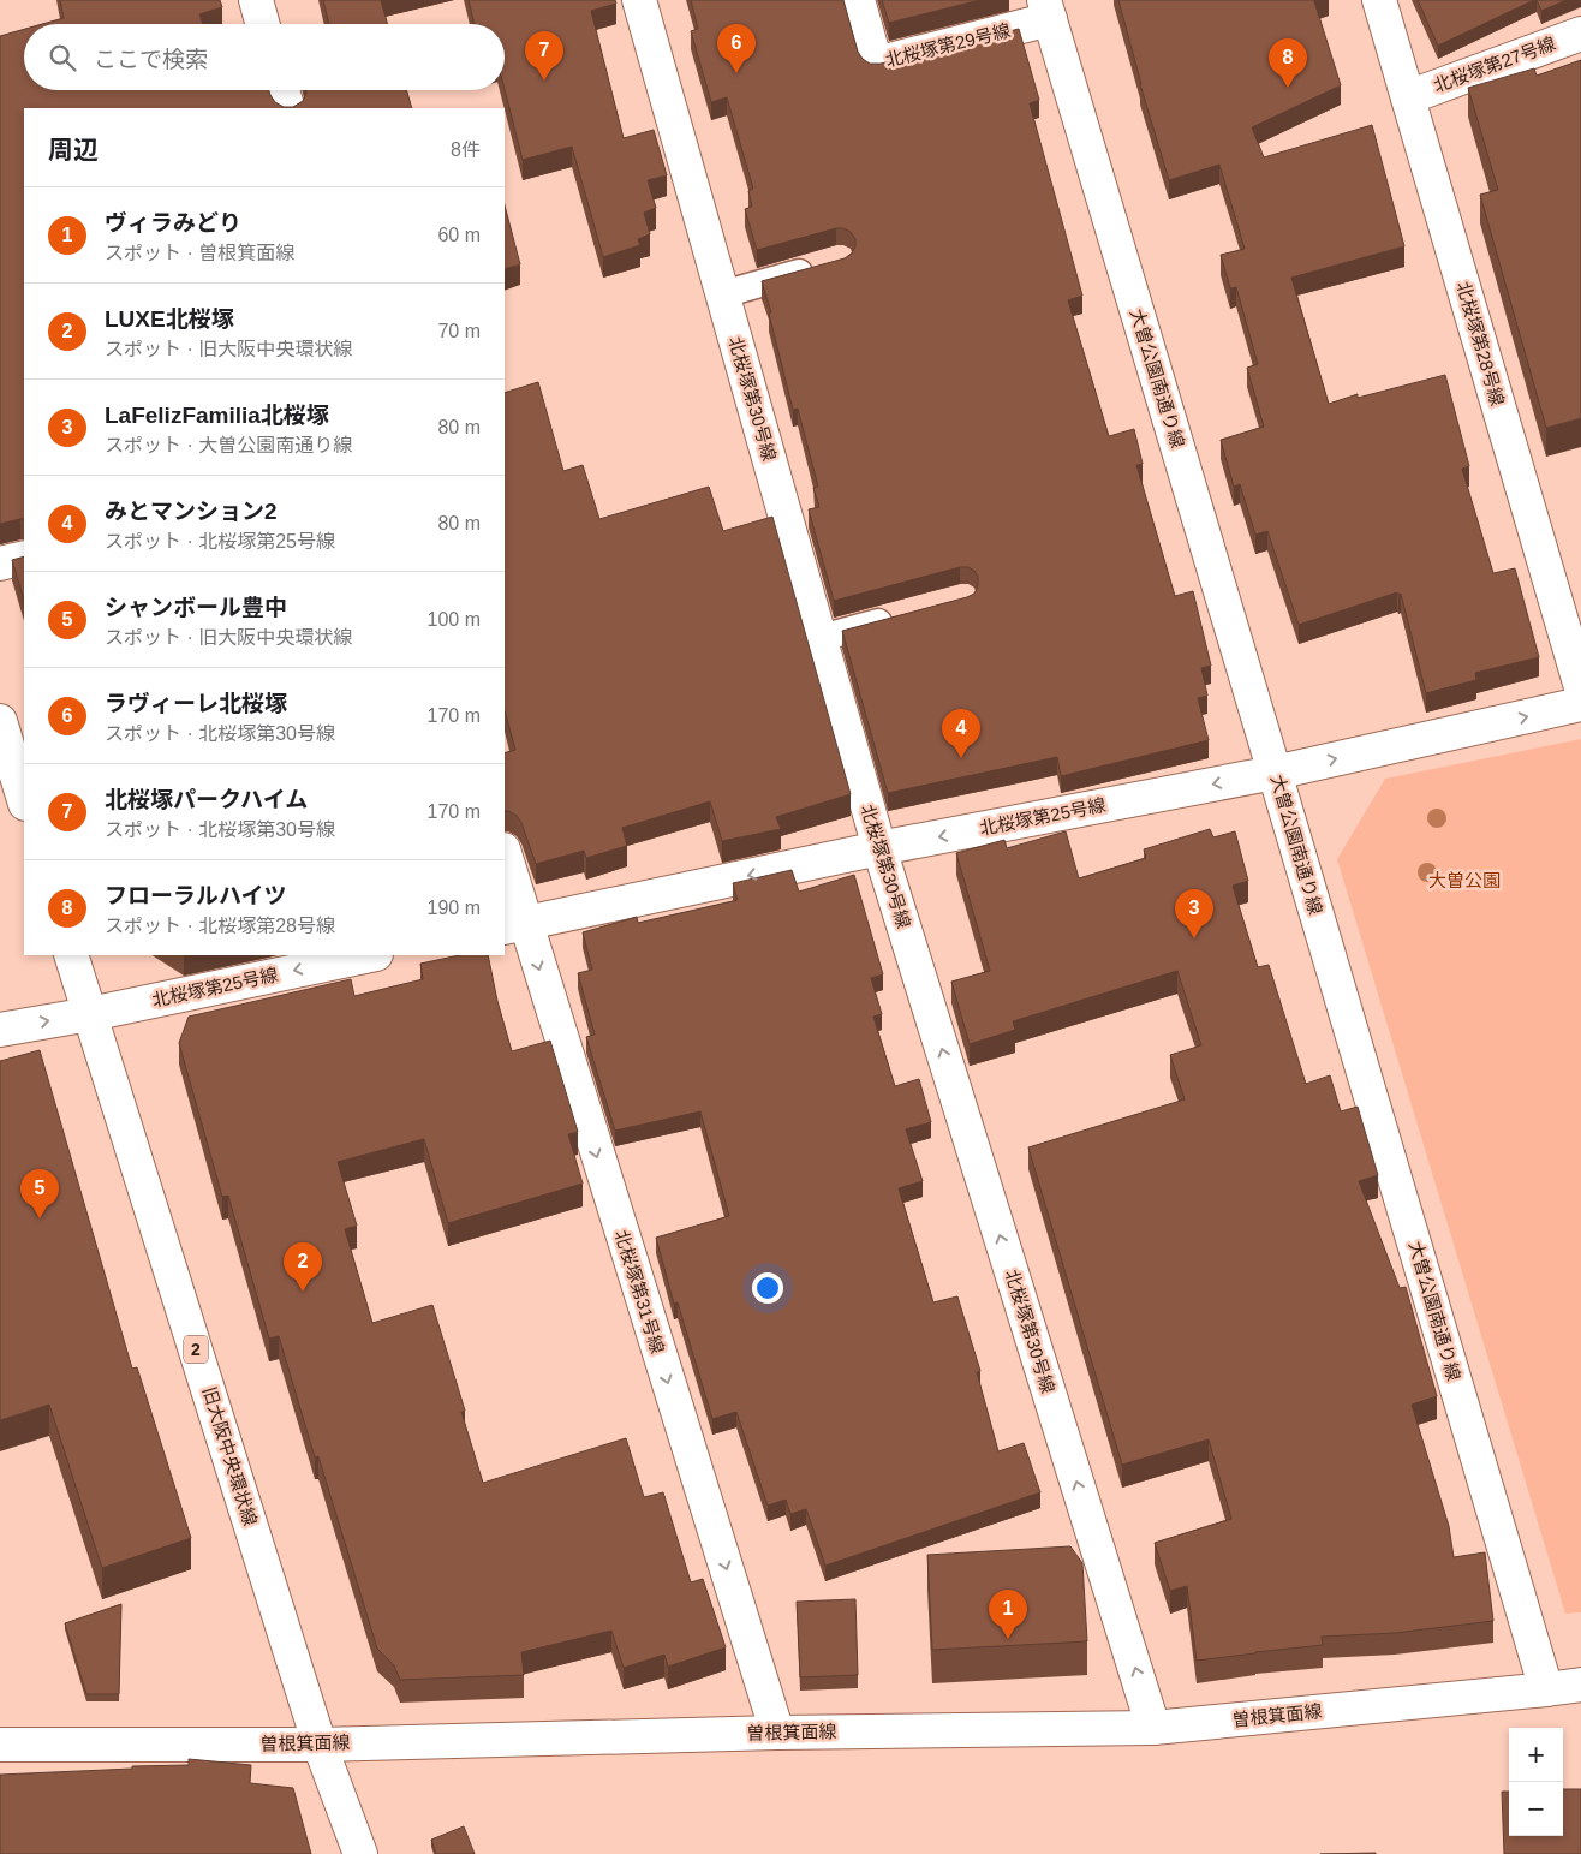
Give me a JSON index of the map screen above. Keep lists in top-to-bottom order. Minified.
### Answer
{"streets":{"street":["北桜塚第29号線","北桜塚第27号線","北桜塚第28号線","大曽公園南通り線","北桜塚第30号線","北桜塚第25号線","北桜塚第31号線","2","旧大阪中央環状線","曽根箕面線"]},"crossings":[["北桜塚第29号線","大曽公園南通り線"],["北桜塚第27号線","北桜塚第28号線"],["大曽公園南通り線","北桜塚第25号線"],["大曽公園南通り線","曽根箕面線"],["北桜塚第30号線","北桜塚第25号線"],["北桜塚第30号線","曽根箕面線"],["北桜塚第25号線","北桜塚第31号線"],["北桜塚第25号線","旧大阪中央環状線"],["北桜塚第31号線","曽根箕面線"],["旧大阪中央環状線","曽根箕面線"]],"one_way":["北桜塚第30号線","北桜塚第31号線"],"parks":["大曽公園"],"page":{"pins":["6","7","8","4","3","5","2","1"],"search":"ここで検索","heading":["周辺","8件"],"list":[{"mark":"1","name":"ヴィラみどり","note":"スポット · 曽根箕面線","value":"60 m"},{"mark":"2","name":"LUXE北桜塚","note":"スポット · 旧大阪中央環状線","value":"70 m"},{"mark":"3","name":"LaFelizFamilia北桜塚","note":"スポット · 大曽公園南通り線","value":"80 m"},{"mark":"4","name":"みとマンション2","note":"スポット · 北桜塚第25号線","value":"80 m"},{"mark":"5","name":"シャンボール豊中","note":"スポット · 旧大阪中央環状線","value":"100 m"},{"mark":"6","name":"ラヴィーレ北桜塚","note":"スポット · 北桜塚第30号線","value":"170 m"},{"mark":"7","name":"北桜塚パークハイム","note":"スポット · 北桜塚第30号線","value":"170 m"},{"mark":"8","name":"フローラルハイツ","note":"スポット · 北桜塚第28号線","value":"190 m"}],"map_buttons":["+","−"]}}
